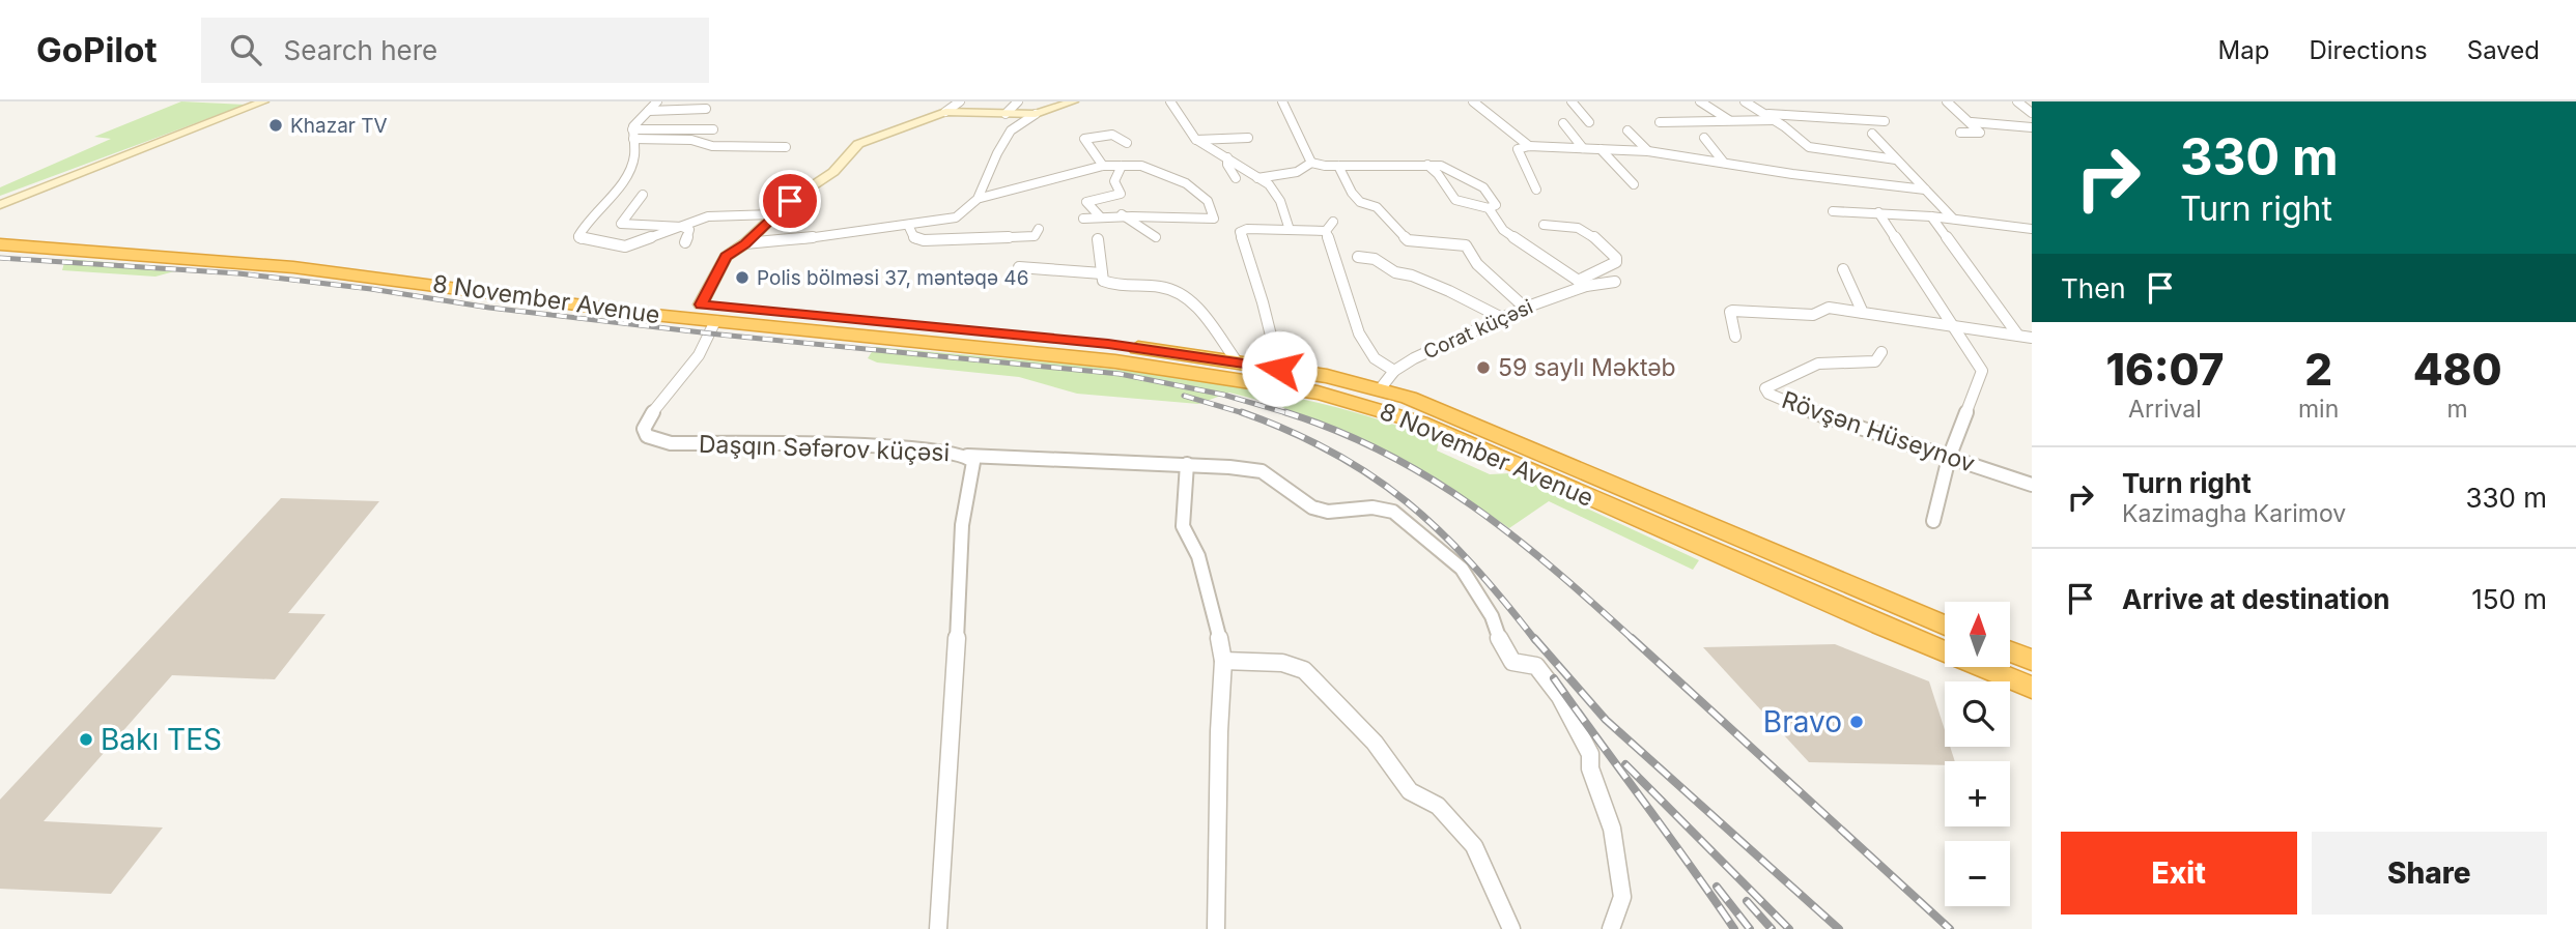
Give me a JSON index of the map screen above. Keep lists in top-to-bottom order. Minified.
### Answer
{"streets":{"highway":["8 November Avenue"],"street":["Corat küçəsi","Rövşən Hüseynov","Daşqın Səfərov küçəsi"]},"crossings":[["8 November Avenue","Corat küçəsi"],["8 November Avenue","Daşqın Səfərov küçəsi"]],"places":["Khazar TV","Polis bölməsi 37, məntəqə 46","59 saylı Məktəb","Bravo","Bakı TES"],"north":"top","page":{"header":"GoPilot","search":"Search here","nav":["Map","Directions","Saved"],"turn":["330 m","Turn right"],"then":"Then","eta":["16:07","Arrival","2","min","480","m"],"list":[{"name":"Turn right","note":"Kazimagha Karimov","value":"330 m"},{"name":"Arrive at destination","value":"150 m"}],"map_buttons":["+","−"],"buttons":["Exit","Share"]}}
